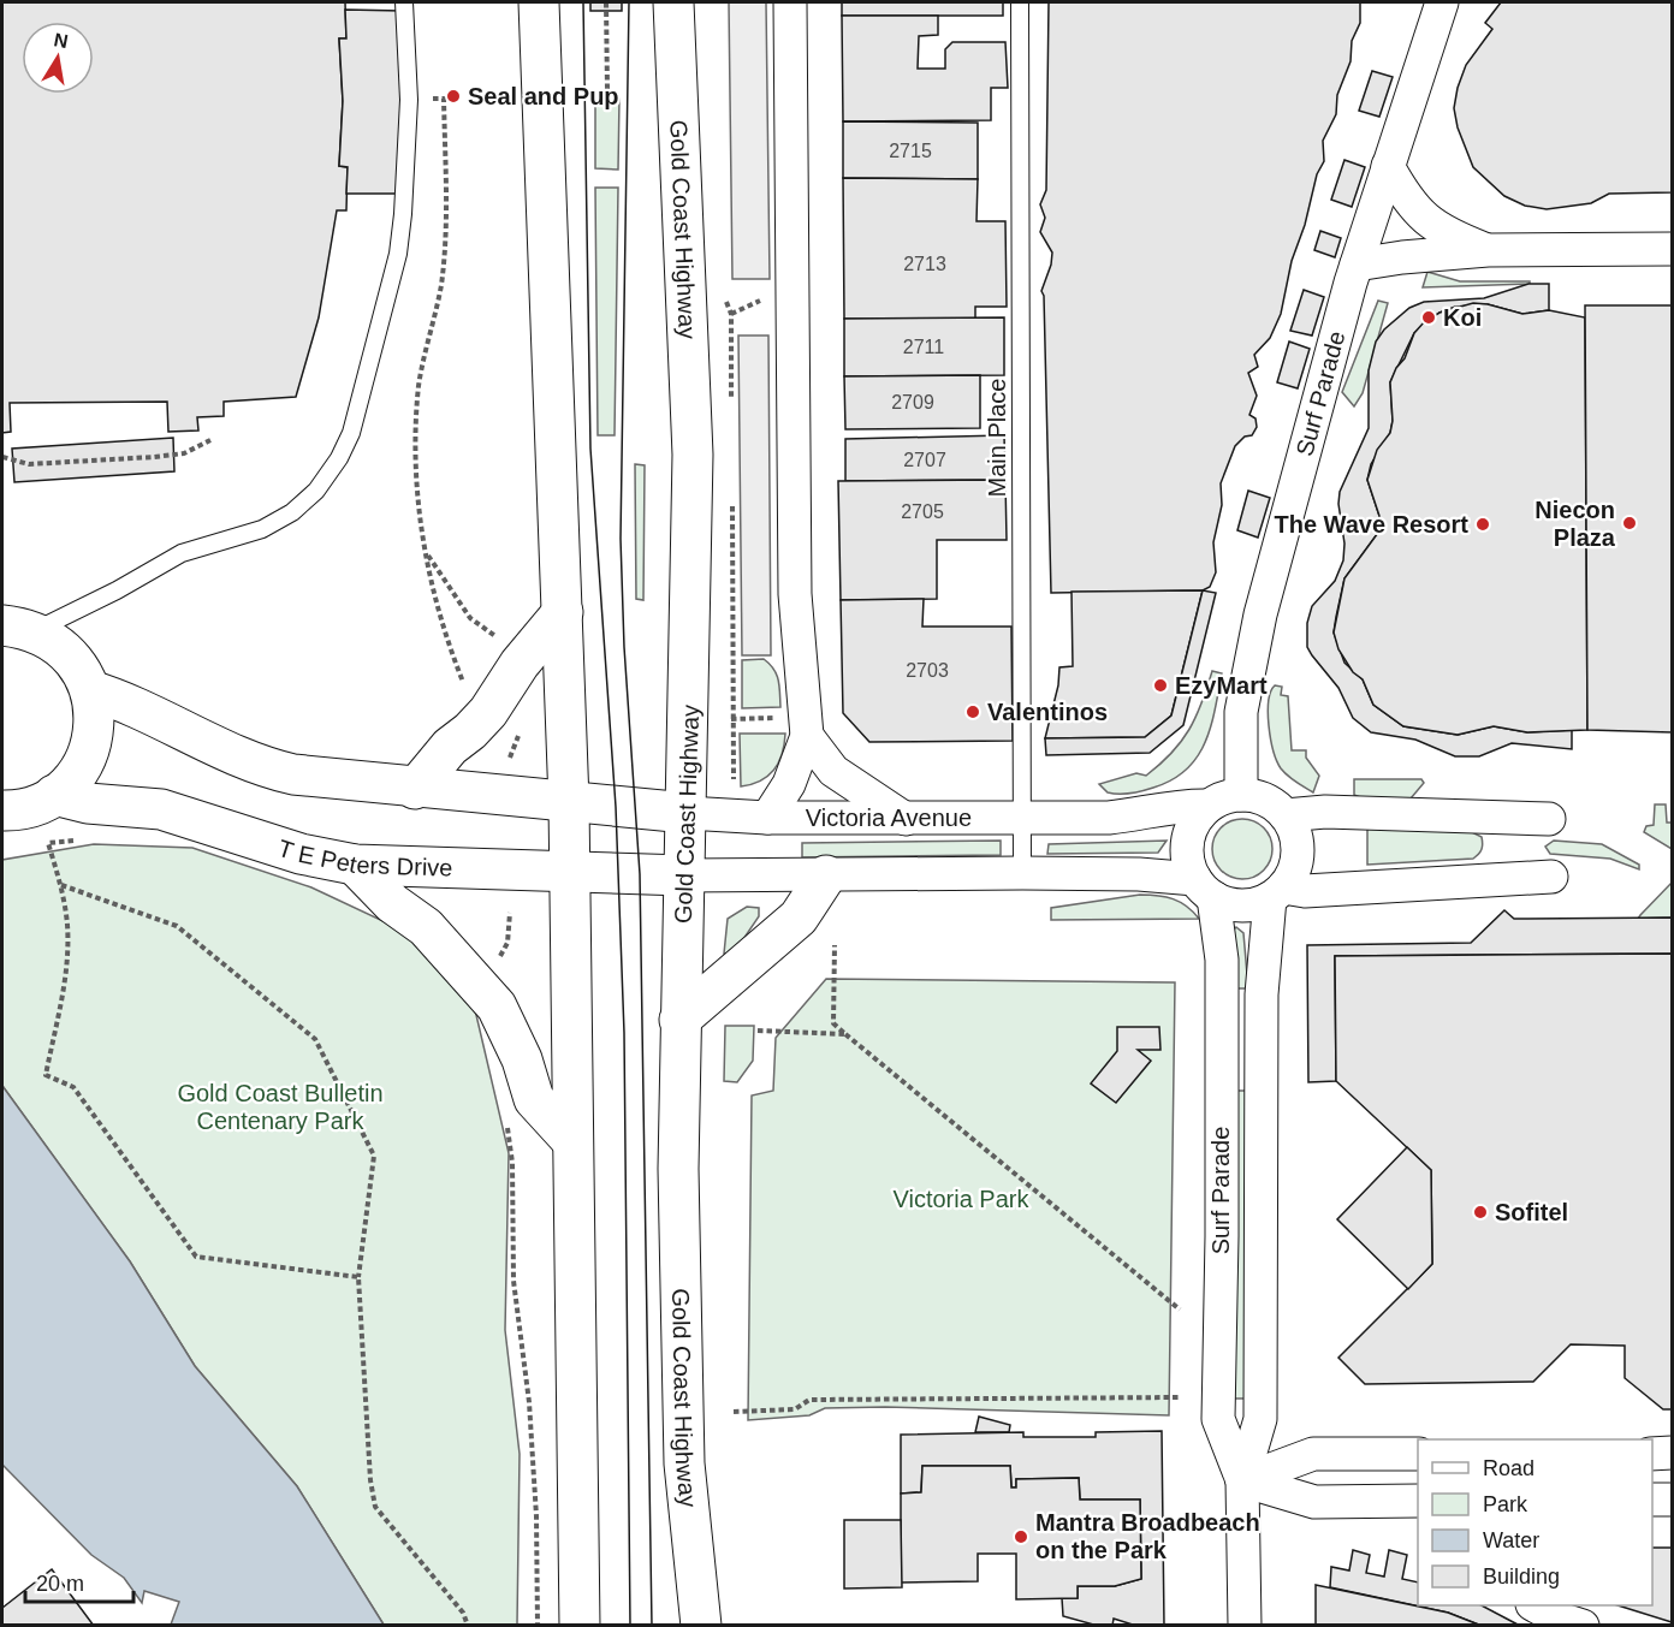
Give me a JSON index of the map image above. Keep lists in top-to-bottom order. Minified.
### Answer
{"streets":{"main road":["Gold Coast Highway","Victoria Avenue","T E Peters Drive"],"street":["Surf Parade"],"lane":["Main Place"]},"crossings":[["Gold Coast Highway","Victoria Avenue"],["Gold Coast Highway","T E Peters Drive"],["Surf Parade","Victoria Avenue"],["Main Place","Victoria Avenue"]],"parks":["Gold Coast Bulletin Centenary Park","Victoria Park"],"places":["Seal and Pup","Koi","Niecon Plaza","The Wave Resort","EzyMart","Valentinos","Sofitel","Mantra Broadbeach on the Park"],"house_numbers":["2715","2713","2711","2709","2707","2705","2703"],"legend":["Road","Park","Water","Building"],"scale_bar":"20 m","north":"top"}
